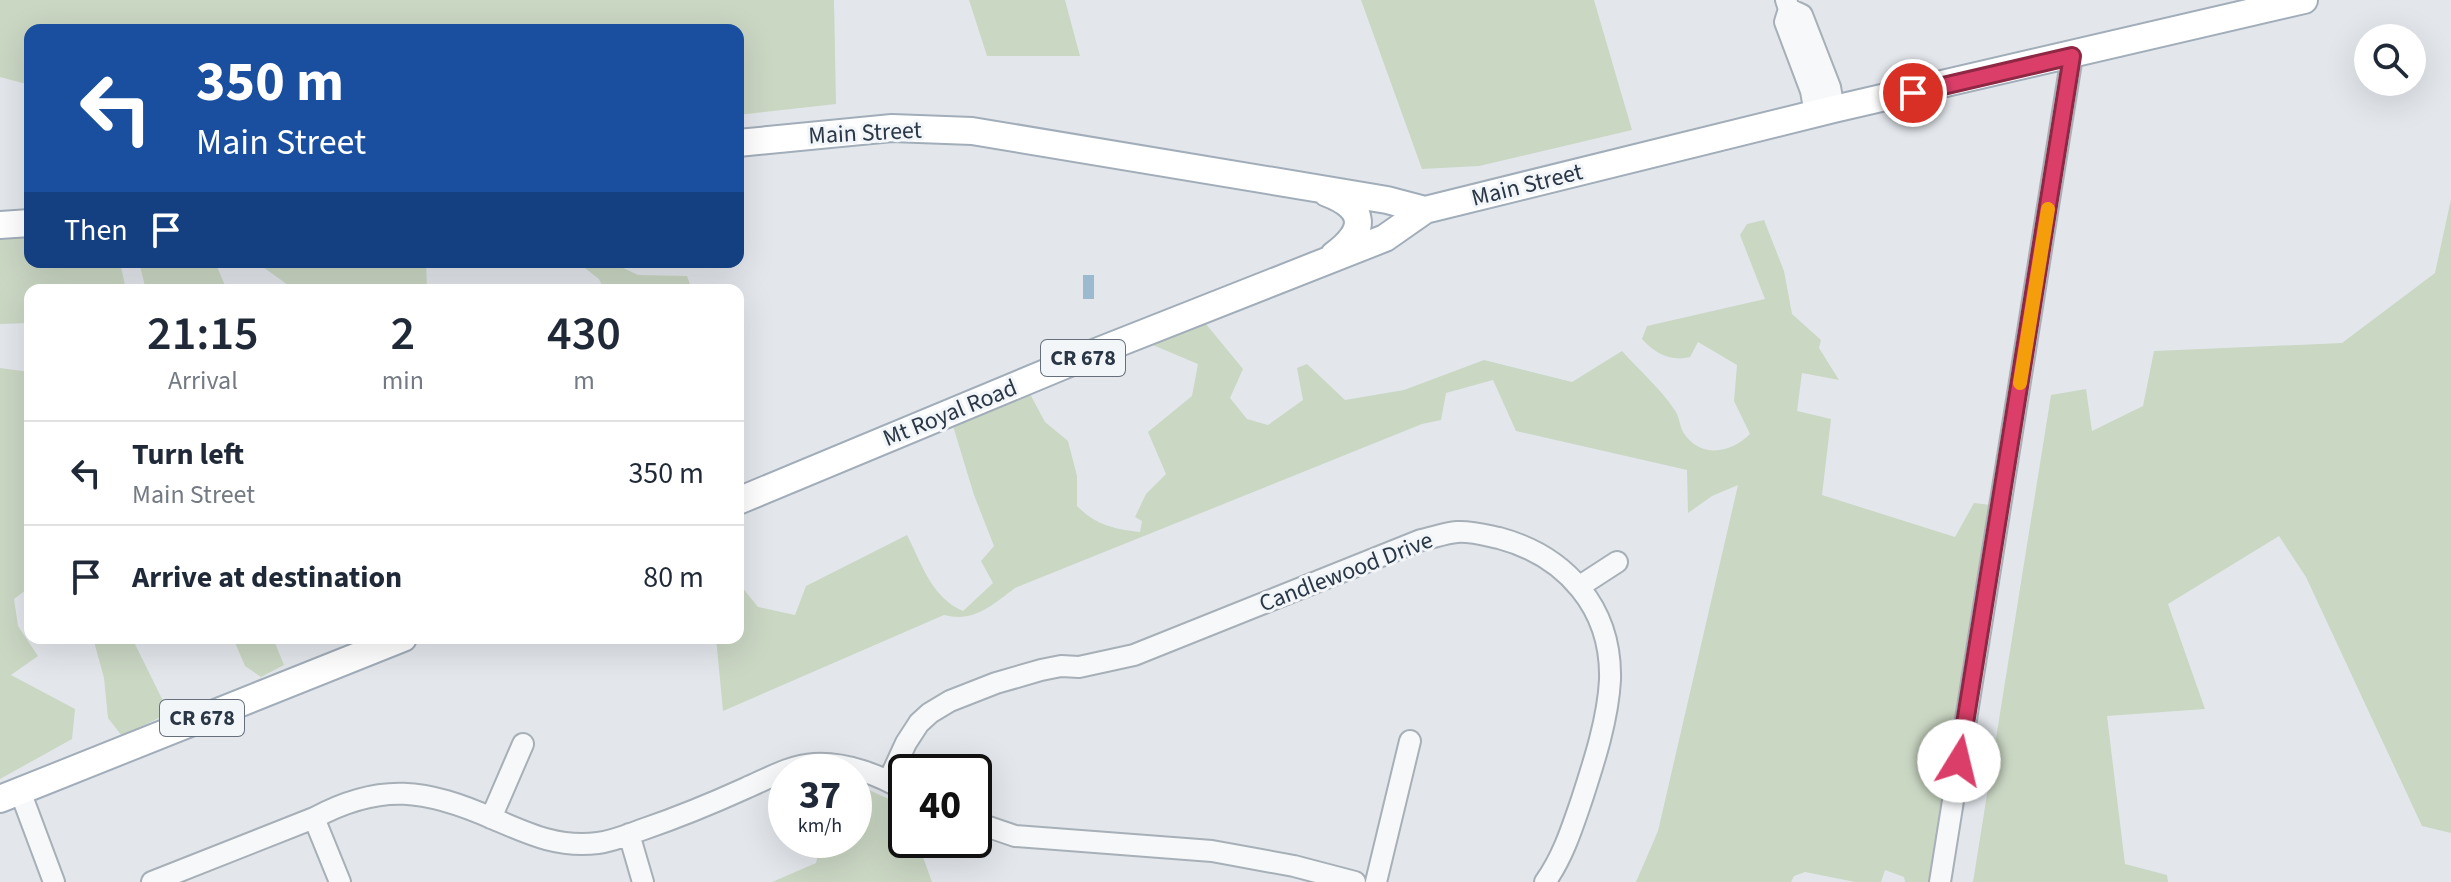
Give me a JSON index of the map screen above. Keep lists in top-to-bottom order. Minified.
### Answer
{"streets":{"main road":["Main Street","CR 678","Mt Royal Road"],"street":["Candlewood Drive"]},"crossings":[["Main Street","Mt Royal Road"]],"page":{"turn":["350 m","Main Street"],"then":"Then","eta":["21:15","Arrival","2","min","430","m"],"list":[{"name":"Turn left","note":"Main Street","value":"350 m"},{"name":"Arrive at destination","value":"80 m"}],"speed":"37 km/h","limit":"40"}}
